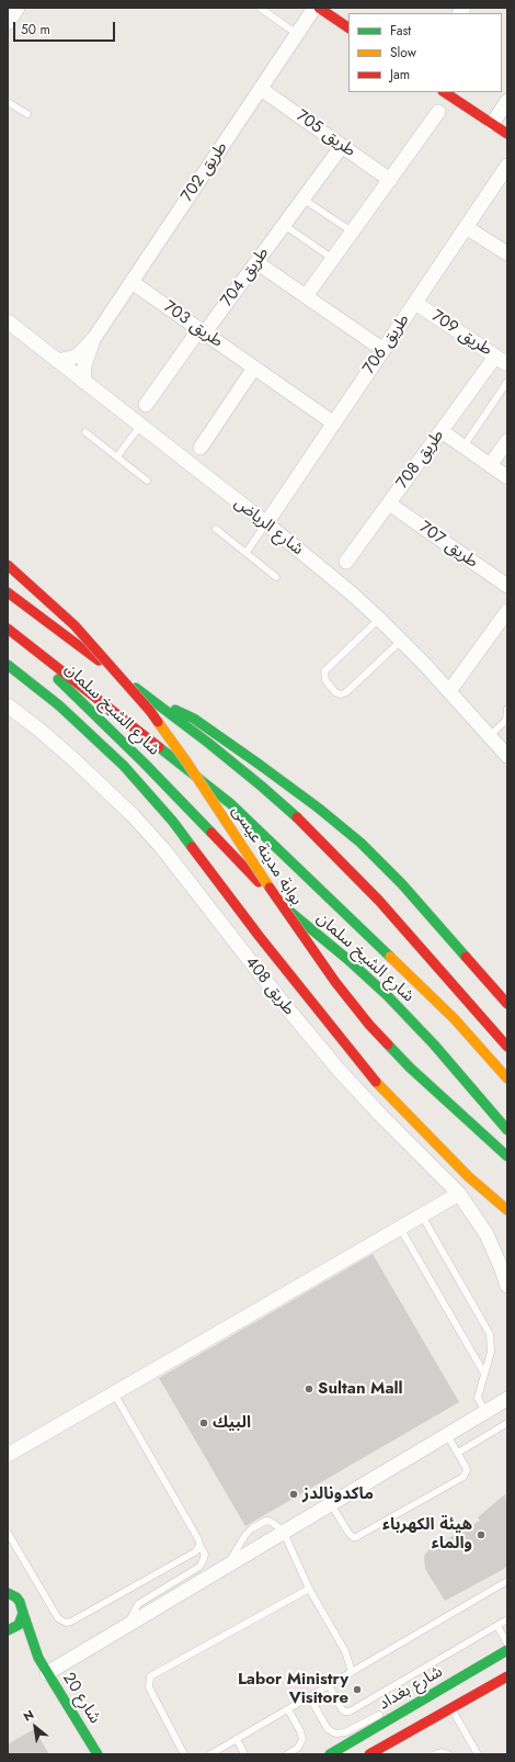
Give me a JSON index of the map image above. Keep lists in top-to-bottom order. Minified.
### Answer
{"streets":{"main road":["شارع الشيخ سلمان","بوابة مدينة عيسى","شارع بغداد","شارع 20"],"street":["طريق 705","طريق 702","طريق 704","طريق 703","طريق 709","طريق 706","طريق 708","شارع الرياض","طريق 707","طريق 408"]},"crossings":[["طريق 705","طريق 702"],["طريق 705","طريق 704"],["طريق 702","طريق 703"],["طريق 702","شارع الرياض"],["طريق 704","طريق 703"],["طريق 703","طريق 706"],["طريق 709","طريق 706"],["طريق 709","طريق 708"],["طريق 706","شارع الرياض"],["طريق 708","طريق 707"]],"places":["Sultan Mall","البيك","ماكدونالدز","هيئة الكهرباء والماء","Labor Ministry Visitore"],"legend":["Fast","Slow","Jam"],"scale_bar":"50 m","north":"top left"}
